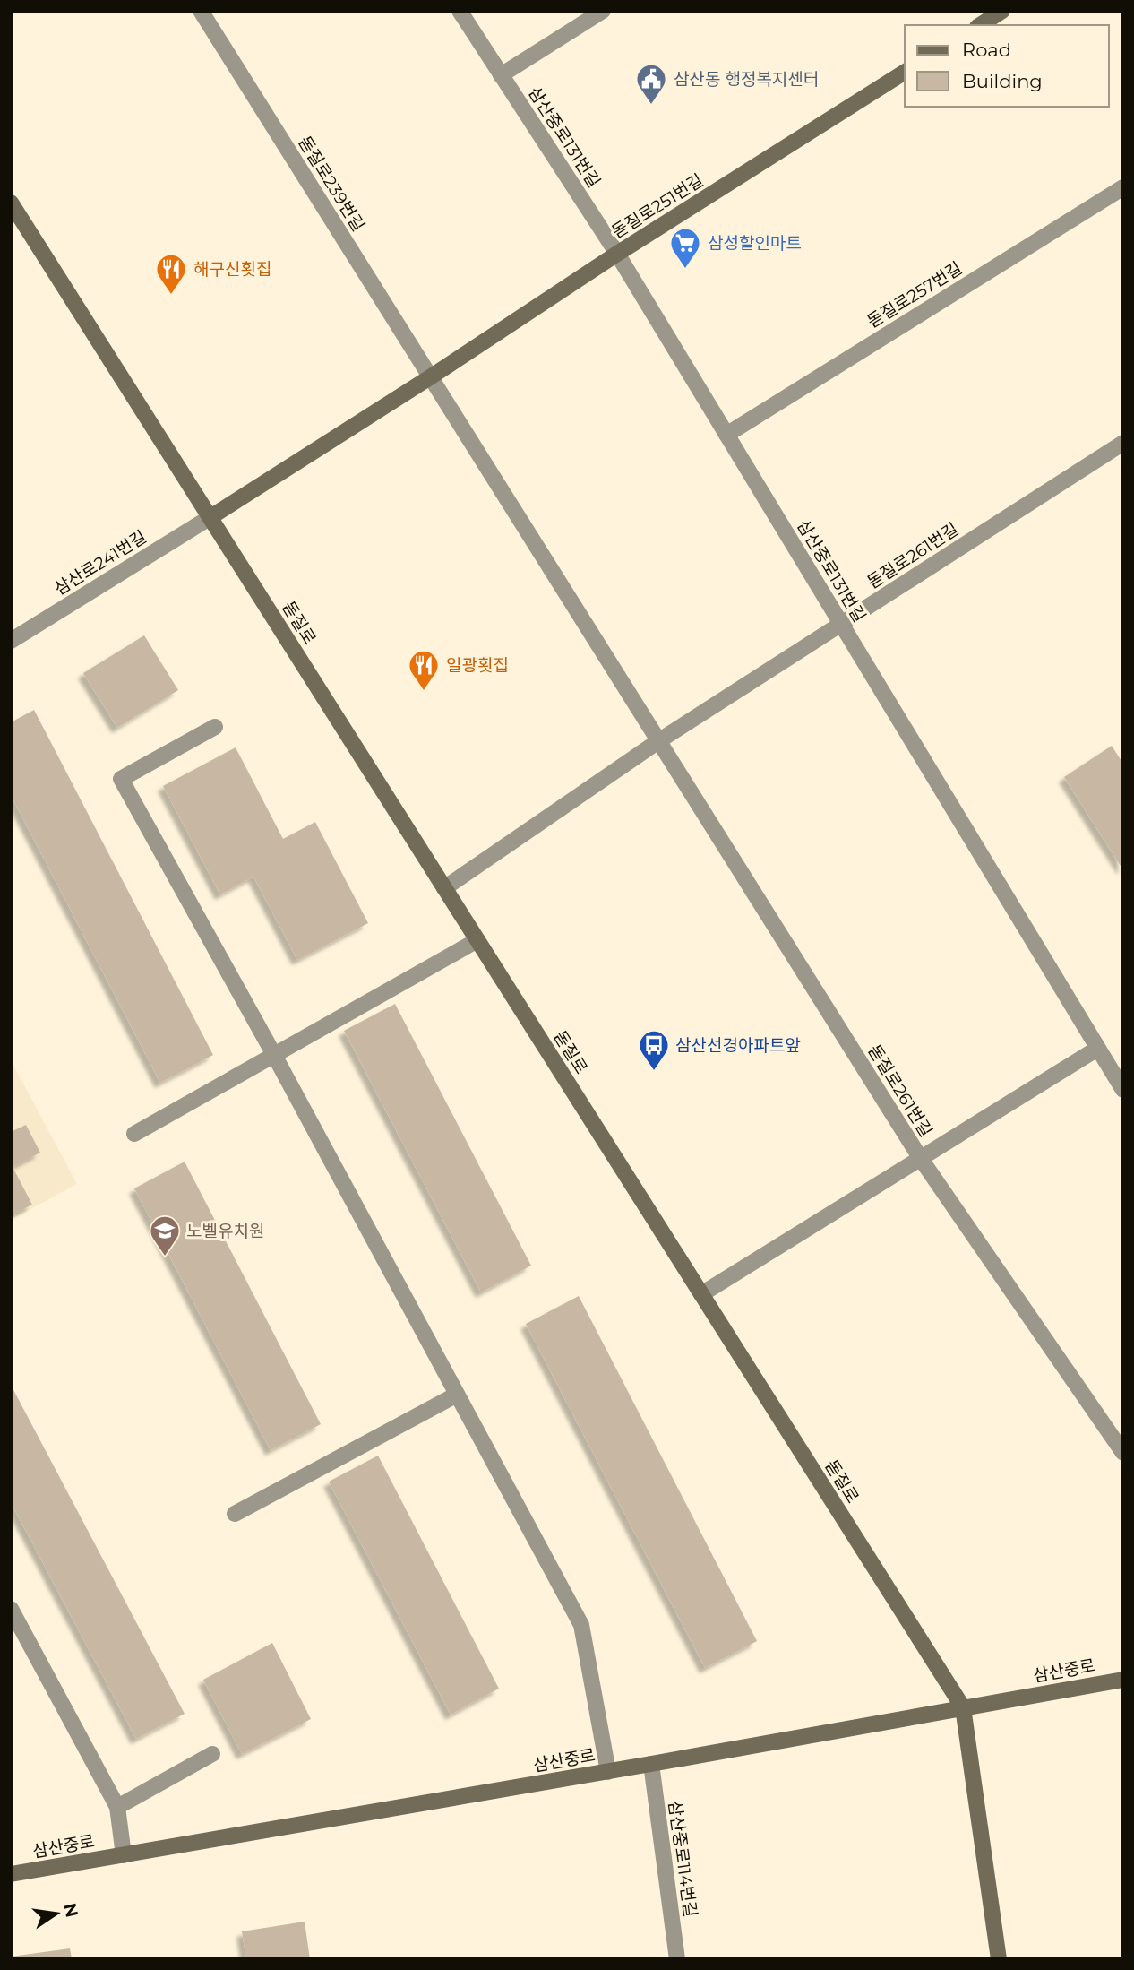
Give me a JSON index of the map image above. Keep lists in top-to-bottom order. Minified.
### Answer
{"streets":{"main road":["돋질로251번길","돋질로","삼산중로"],"street":["삼산중로131번길","돋질로239번길","돋질로257번길","돋질로261번길","삼산로241번길","삼산중로114번길"]},"crossings":[["삼산중로131번길","돋질로251번길"],["삼산중로131번길","돋질로257번길"],["삼산중로131번길","돋질로261번길"],["돋질로239번길","돋질로251번길"],["돋질로251번길","삼산로241번길"],["돋질로251번길","돋질로"],["돋질로261번길","돋질로"],["삼산로241번길","돋질로"],["돋질로","삼산중로"],["삼산중로","삼산중로114번길"]],"places":{"public building":["삼산동 행정복지센터"],"supermarket":["삼성할인마트"],"restaurant":["해구신횟집","일광횟집"],"bus stop":["삼산선경아파트앞"],"school or university":["노벨유치원"]},"legend":["Road","Building"],"north":"right"}
